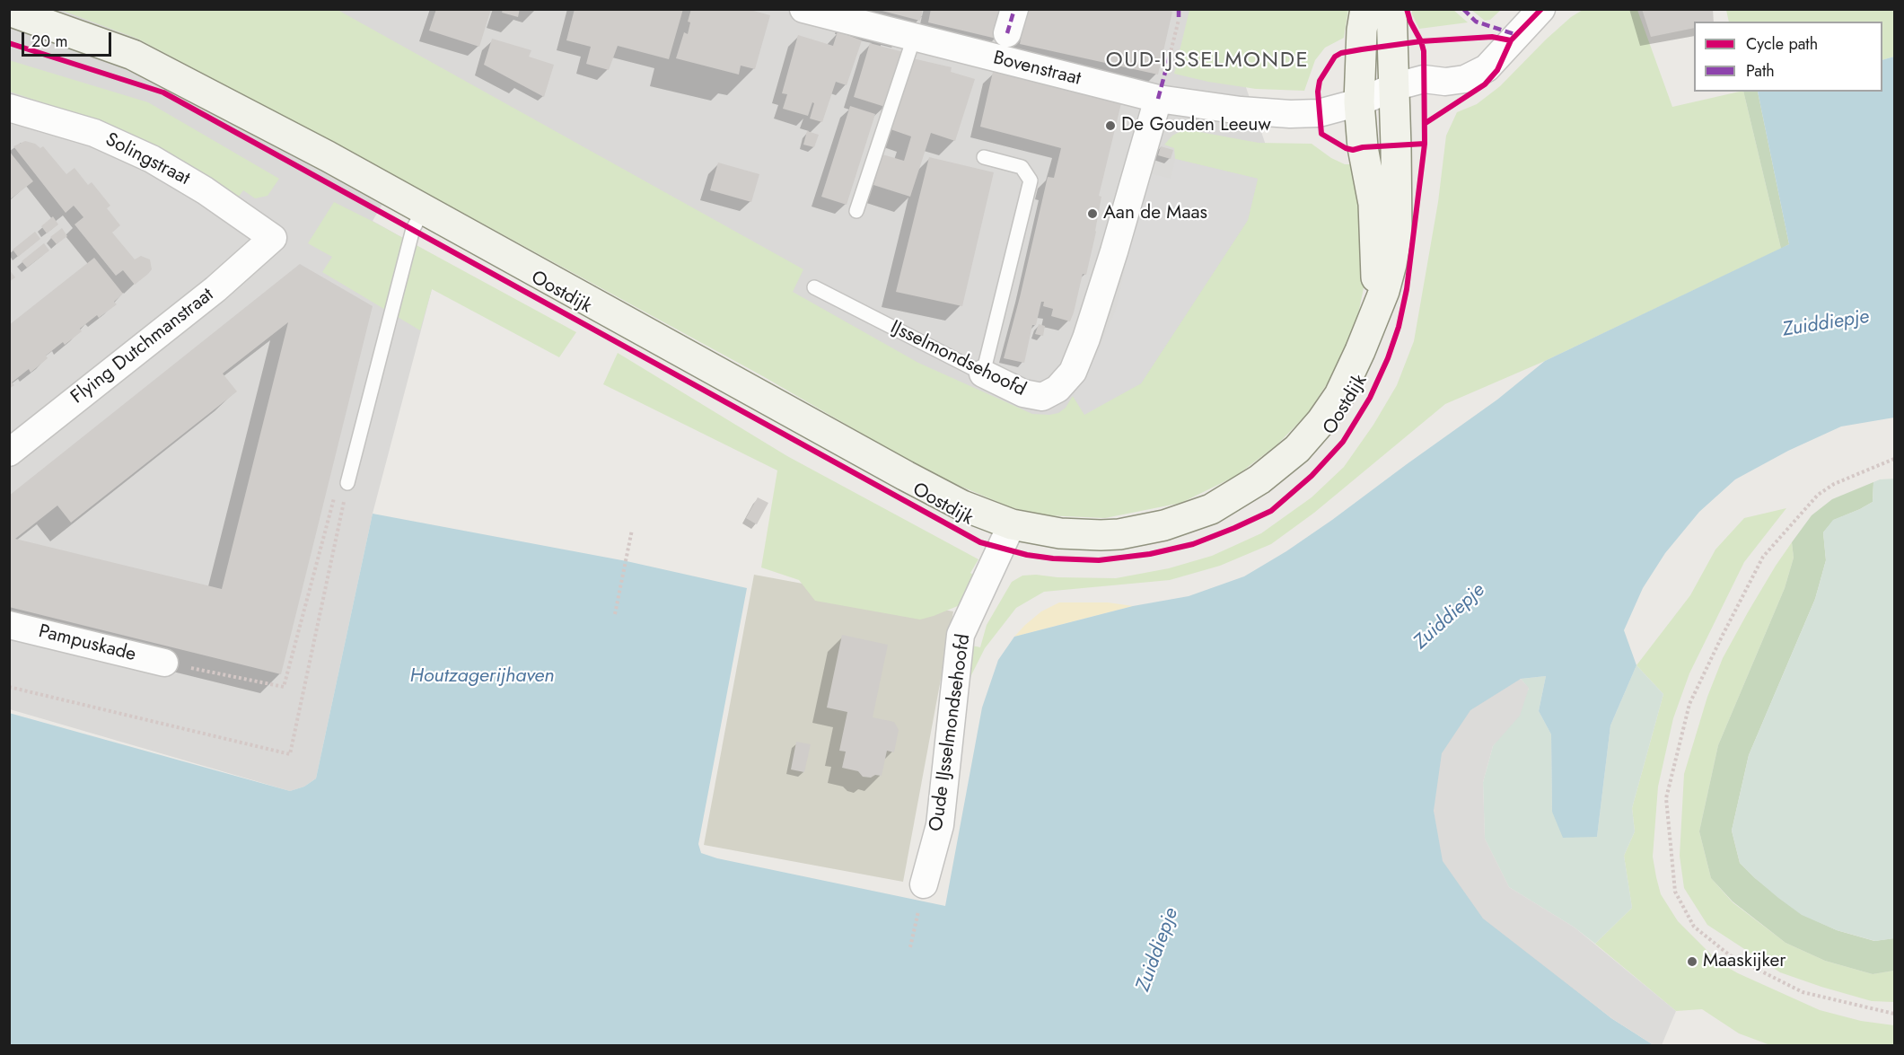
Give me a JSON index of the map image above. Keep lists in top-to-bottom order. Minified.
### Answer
{"streets":{"street":["Bovenstraat","Solingstraat","Oostdijk","Flying Dutchmanstraat","IJsselmondsehoofd","Pampuskade","Oude IJsselmondsehoofd"]},"crossings":[["Bovenstraat","Oostdijk"],["Bovenstraat","IJsselmondsehoofd"],["Solingstraat","Flying Dutchmanstraat"],["Oostdijk","Oude IJsselmondsehoofd"]],"districts":["OUD-IJSSELMONDE"],"water":["Zuiddiepje","Houtzagerijhaven"],"places":["De Gouden Leeuw","Aan de Maas","Maaskijker"],"legend":["Cycle path","Path"],"scale_bar":"20 m"}
